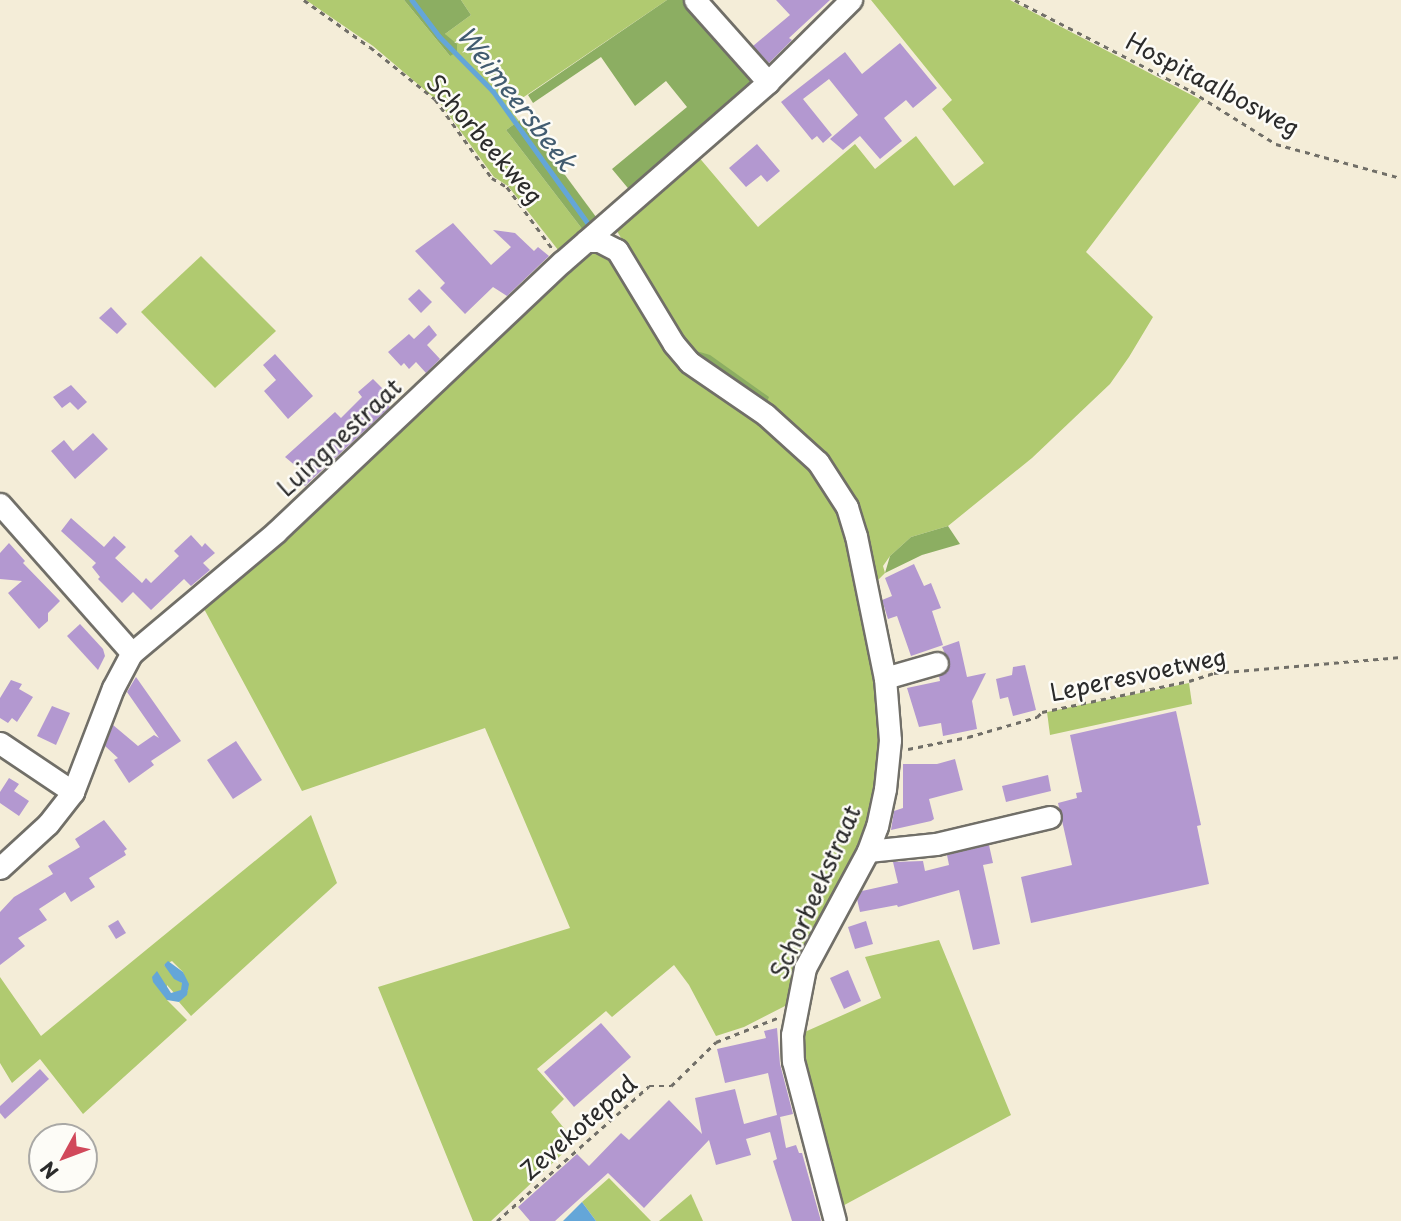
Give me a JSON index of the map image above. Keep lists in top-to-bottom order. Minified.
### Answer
{"streets":{"street":["Luingnestraat","Schorbeekstraat"],"path":["Hospitaalbosweg","Schorbeekweg","Leperesvoetweg","Zevekotepad"]},"crossings":[["Schorbeekweg","Luingnestraat"],["Luingnestraat","Schorbeekstraat"],["Leperesvoetweg","Schorbeekstraat"],["Schorbeekstraat","Zevekotepad"]],"water":["Weimeersbeek"],"north":"bottom left"}
